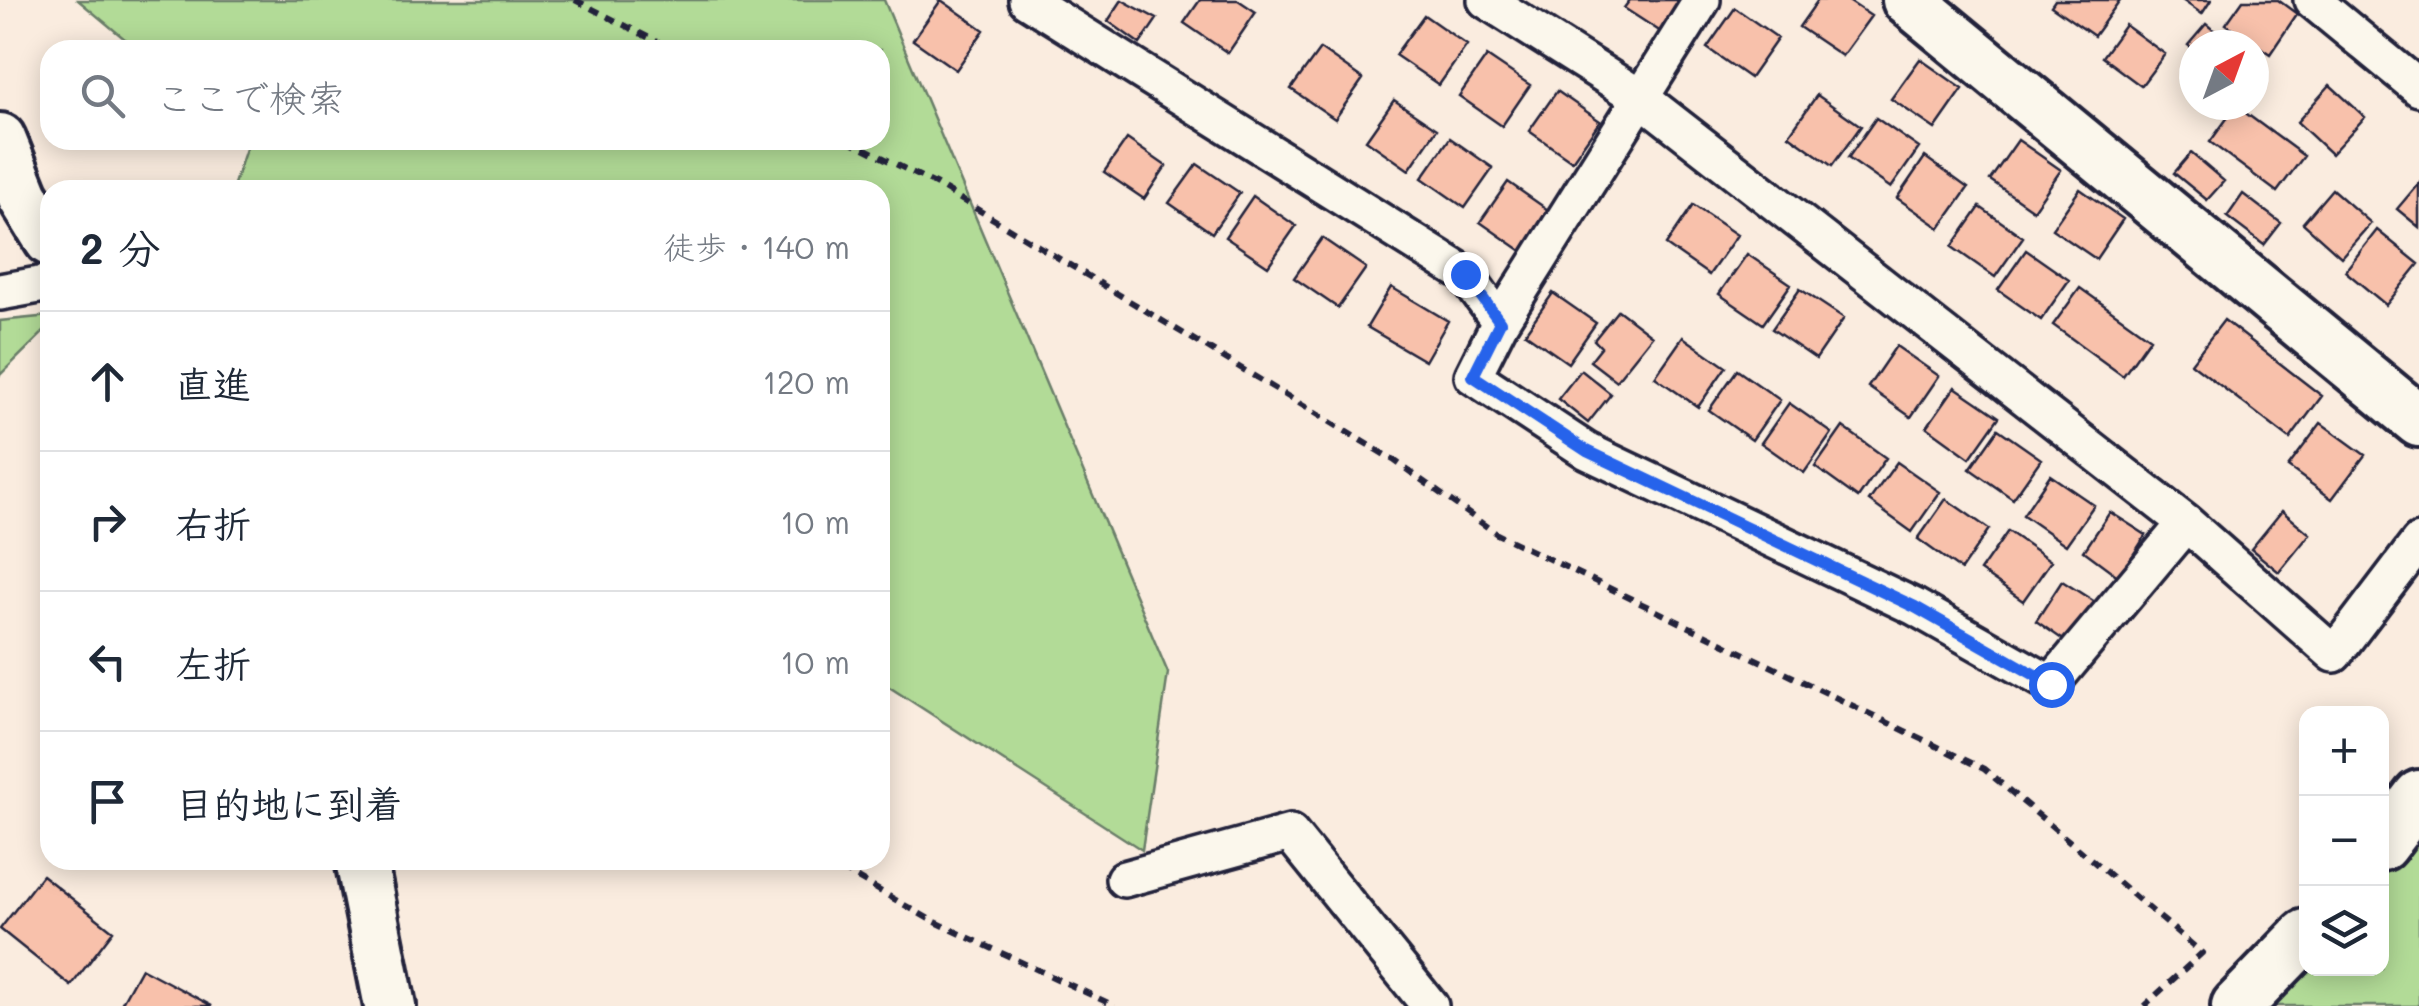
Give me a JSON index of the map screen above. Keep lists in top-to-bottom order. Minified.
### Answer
{"north":"top right","page":{"search":"ここで検索","heading":["2 分","徒歩 · 140 m"],"list":[["直進","120 m"],["右折","10 m"],["左折","10 m"],"目的地に到着"],"map_buttons":["+","−"]}}
